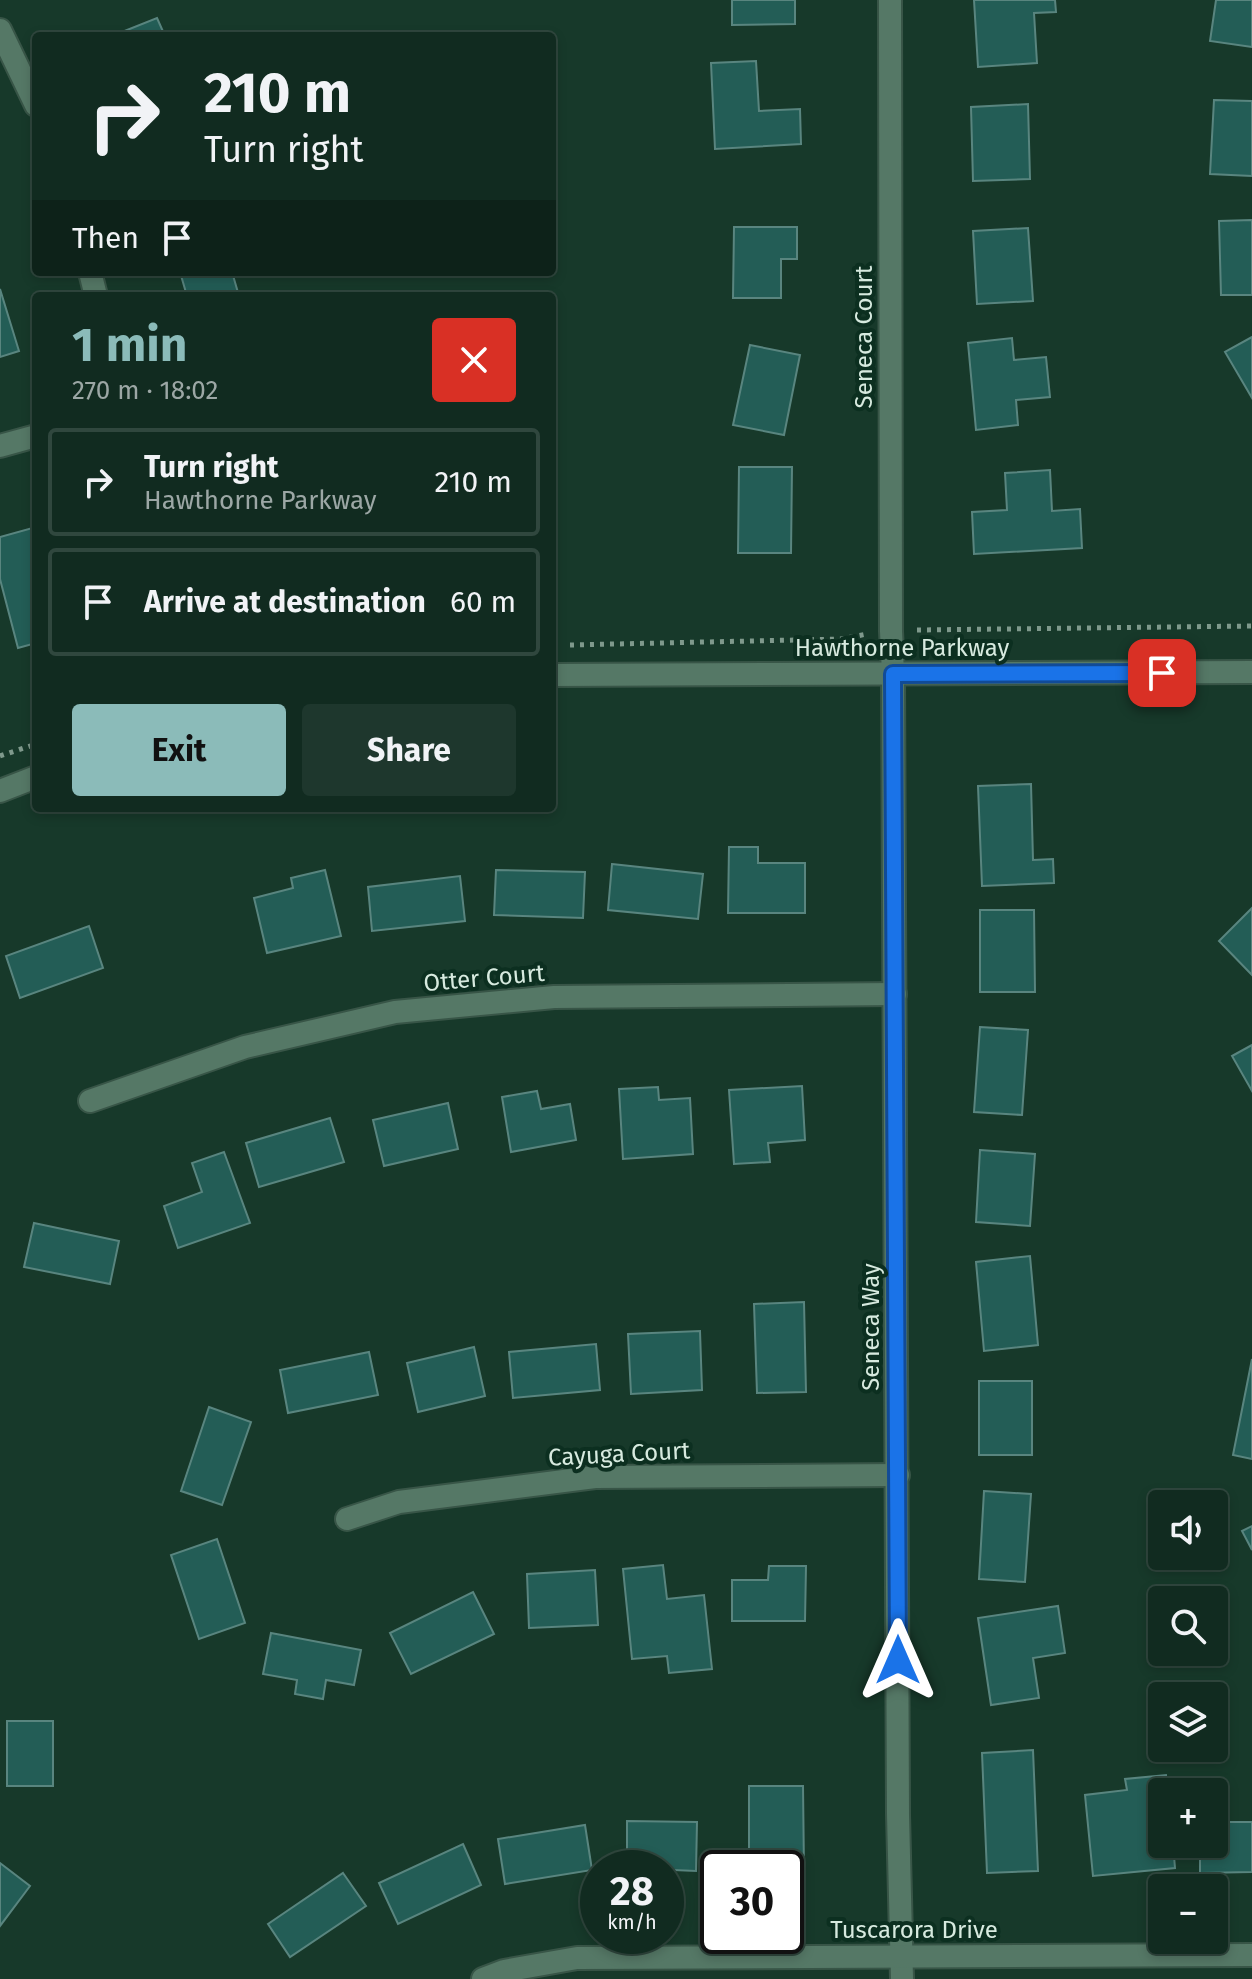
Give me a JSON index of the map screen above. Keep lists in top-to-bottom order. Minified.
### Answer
{"streets":{"street":["Seneca Court","Hawthorne Parkway","Otter Court","Seneca Way","Cayuga Court","Tuscarora Drive"]},"crossings":[["Seneca Court","Hawthorne Parkway"],["Seneca Court","Seneca Way"],["Hawthorne Parkway","Seneca Way"],["Otter Court","Seneca Way"],["Seneca Way","Cayuga Court"],["Seneca Way","Tuscarora Drive"]],"page":{"turn":["210 m","Turn right"],"then":"Then","heading":["1 min","270 m · 18:02"],"list":[{"name":"Turn right","note":"Hawthorne Parkway","value":"210 m"},{"name":"Arrive at destination","value":"60 m"}],"buttons":["Exit","Share"],"map_buttons":["+","−"],"speed":"28 km/h","limit":"30"}}
